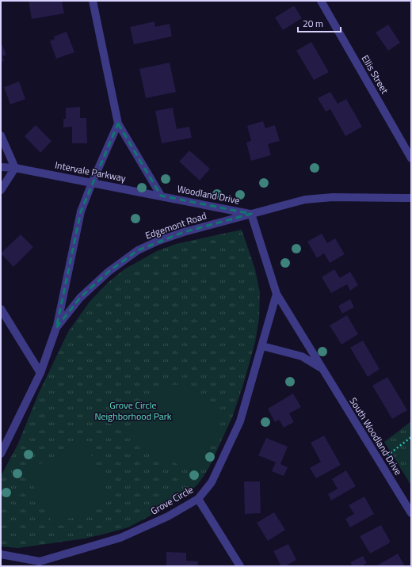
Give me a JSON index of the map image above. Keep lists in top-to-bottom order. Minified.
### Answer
{"streets":{"street":["Ellis Street","Intervale Parkway","Woodland Drive","Edgemont Road","South Woodland Drive","Grove Circle"]},"crossings":[["Intervale Parkway","Woodland Drive"],["Woodland Drive","Edgemont Road"],["South Woodland Drive","Grove Circle"]],"parks":["Grove Circle Neighborhood Park"],"scale_bar":"20 m"}
